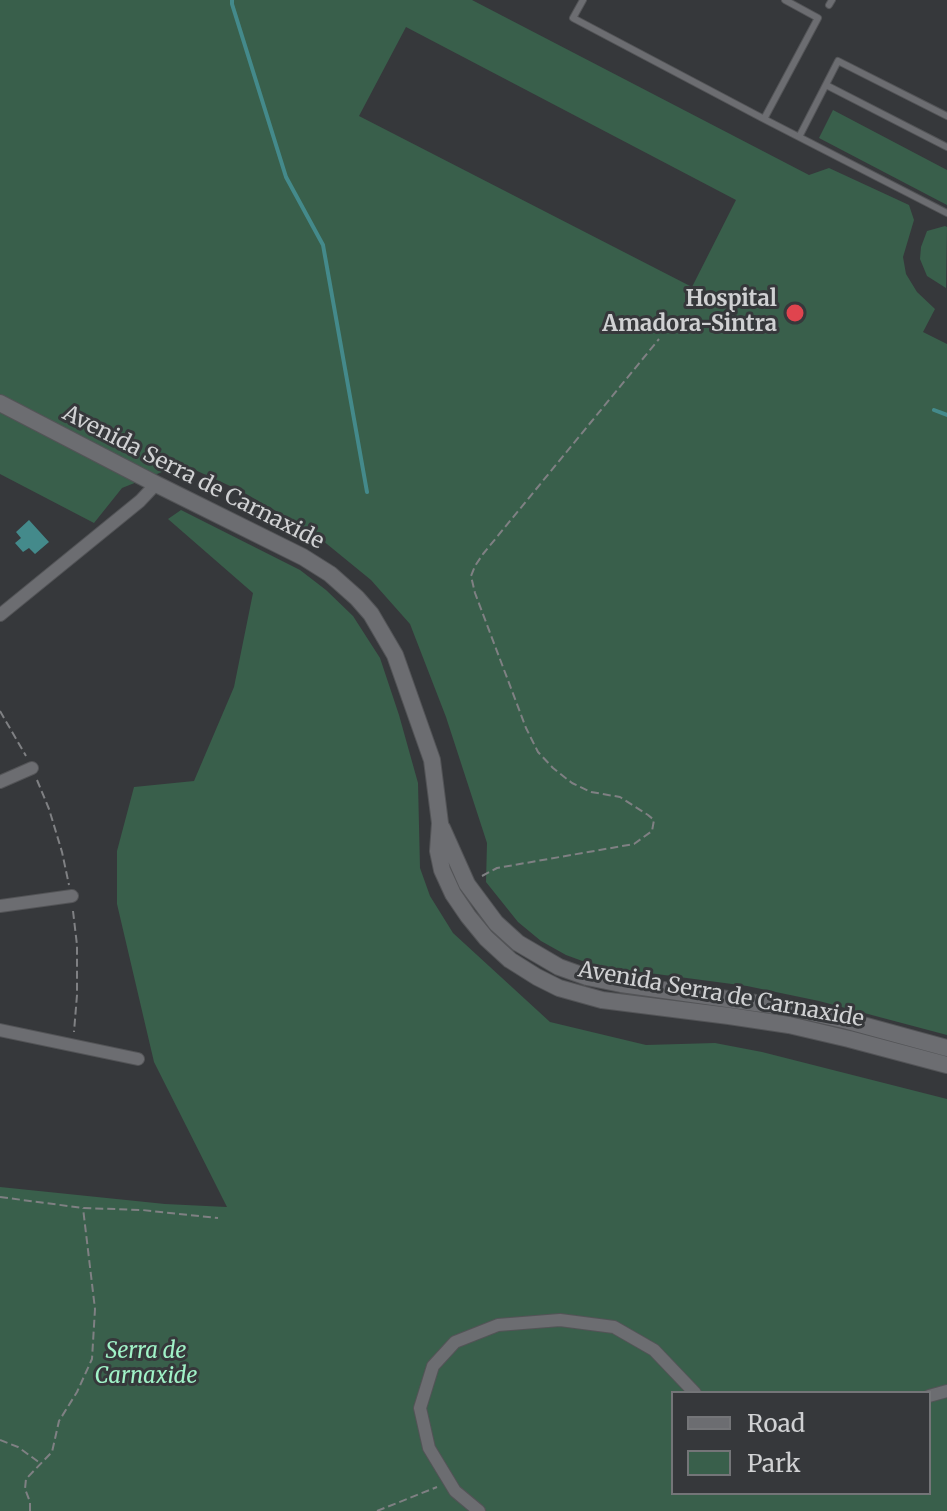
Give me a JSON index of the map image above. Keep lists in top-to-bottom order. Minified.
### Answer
{"streets":{"street":["Avenida Serra de Carnaxide"]},"parks":["Serra de Carnaxide"],"places":["Hospital Amadora-Sintra"],"legend":["Road","Park"]}
